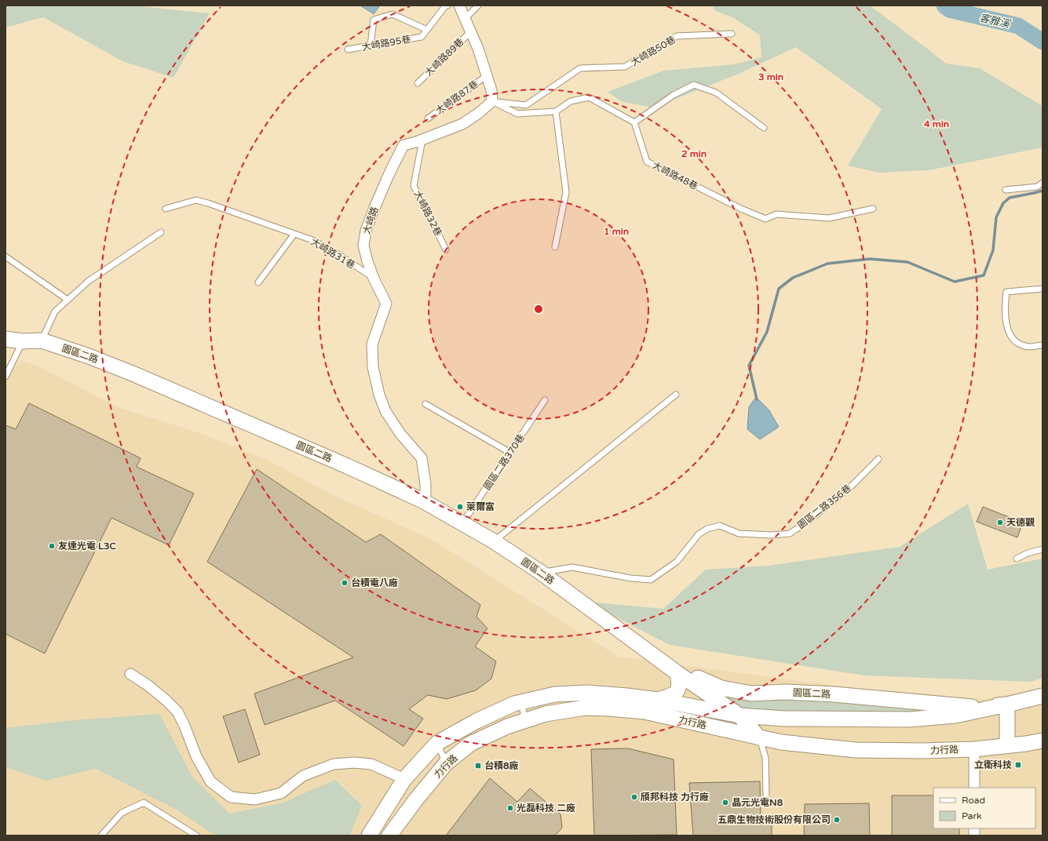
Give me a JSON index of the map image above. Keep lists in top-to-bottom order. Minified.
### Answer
{"streets":{"street":["大崎路","園區二路","力行路"],"lane":["大崎路95巷","大崎路50巷","大崎路89巷","大崎路87巷","大崎路48巷","大崎路32巷","大崎路31巷","園區二路370巷","園區二路356巷"]},"crossings":[["大崎路50巷","大崎路"],["大崎路32巷","大崎路"],["大崎路","大崎路31巷"],["大崎路","園區二路"],["園區二路","園區二路370巷"],["園區二路","園區二路356巷"],["園區二路","力行路"]],"water":["客雅溪"],"places":{"other":["萊爾富","天德觀","友達光電 L3C","台積電八廠","頎邦科技 力行廠","晶元光電N8","光磊科技 二廠","五鼎生物技術股份有限公司"],"transit":["立衛科技","台積8廠"]},"legend":["Road","Park"],"rings":["3 min","4 min","2 min","1 min"]}
